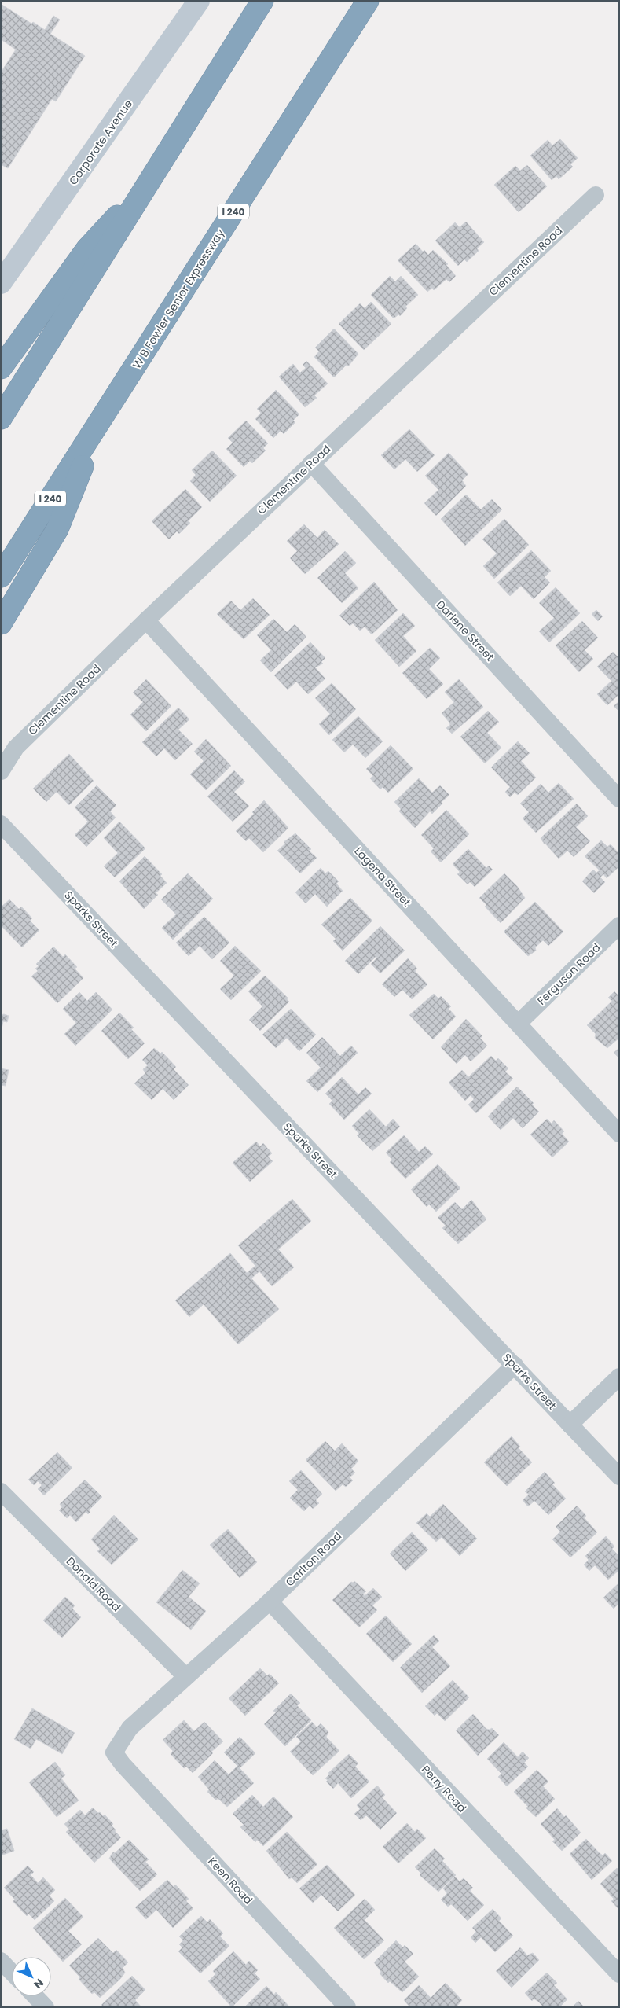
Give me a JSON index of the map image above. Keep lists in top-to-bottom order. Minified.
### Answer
{"streets":{"highway":["I 240","W B Fowler Senior Expressway"],"street":["Corporate Avenue","Clementine Road","Darlene Street","Lagena Street","Sparks Street","Ferguson Road","Carlton Road","Donald Road","Perry Road","Keen Road"]},"crossings":[["Clementine Road","Darlene Street"],["Clementine Road","Lagena Street"],["Lagena Street","Ferguson Road"],["Sparks Street","Carlton Road"],["Carlton Road","Donald Road"],["Carlton Road","Perry Road"],["Carlton Road","Keen Road"]],"north":"bottom right"}
